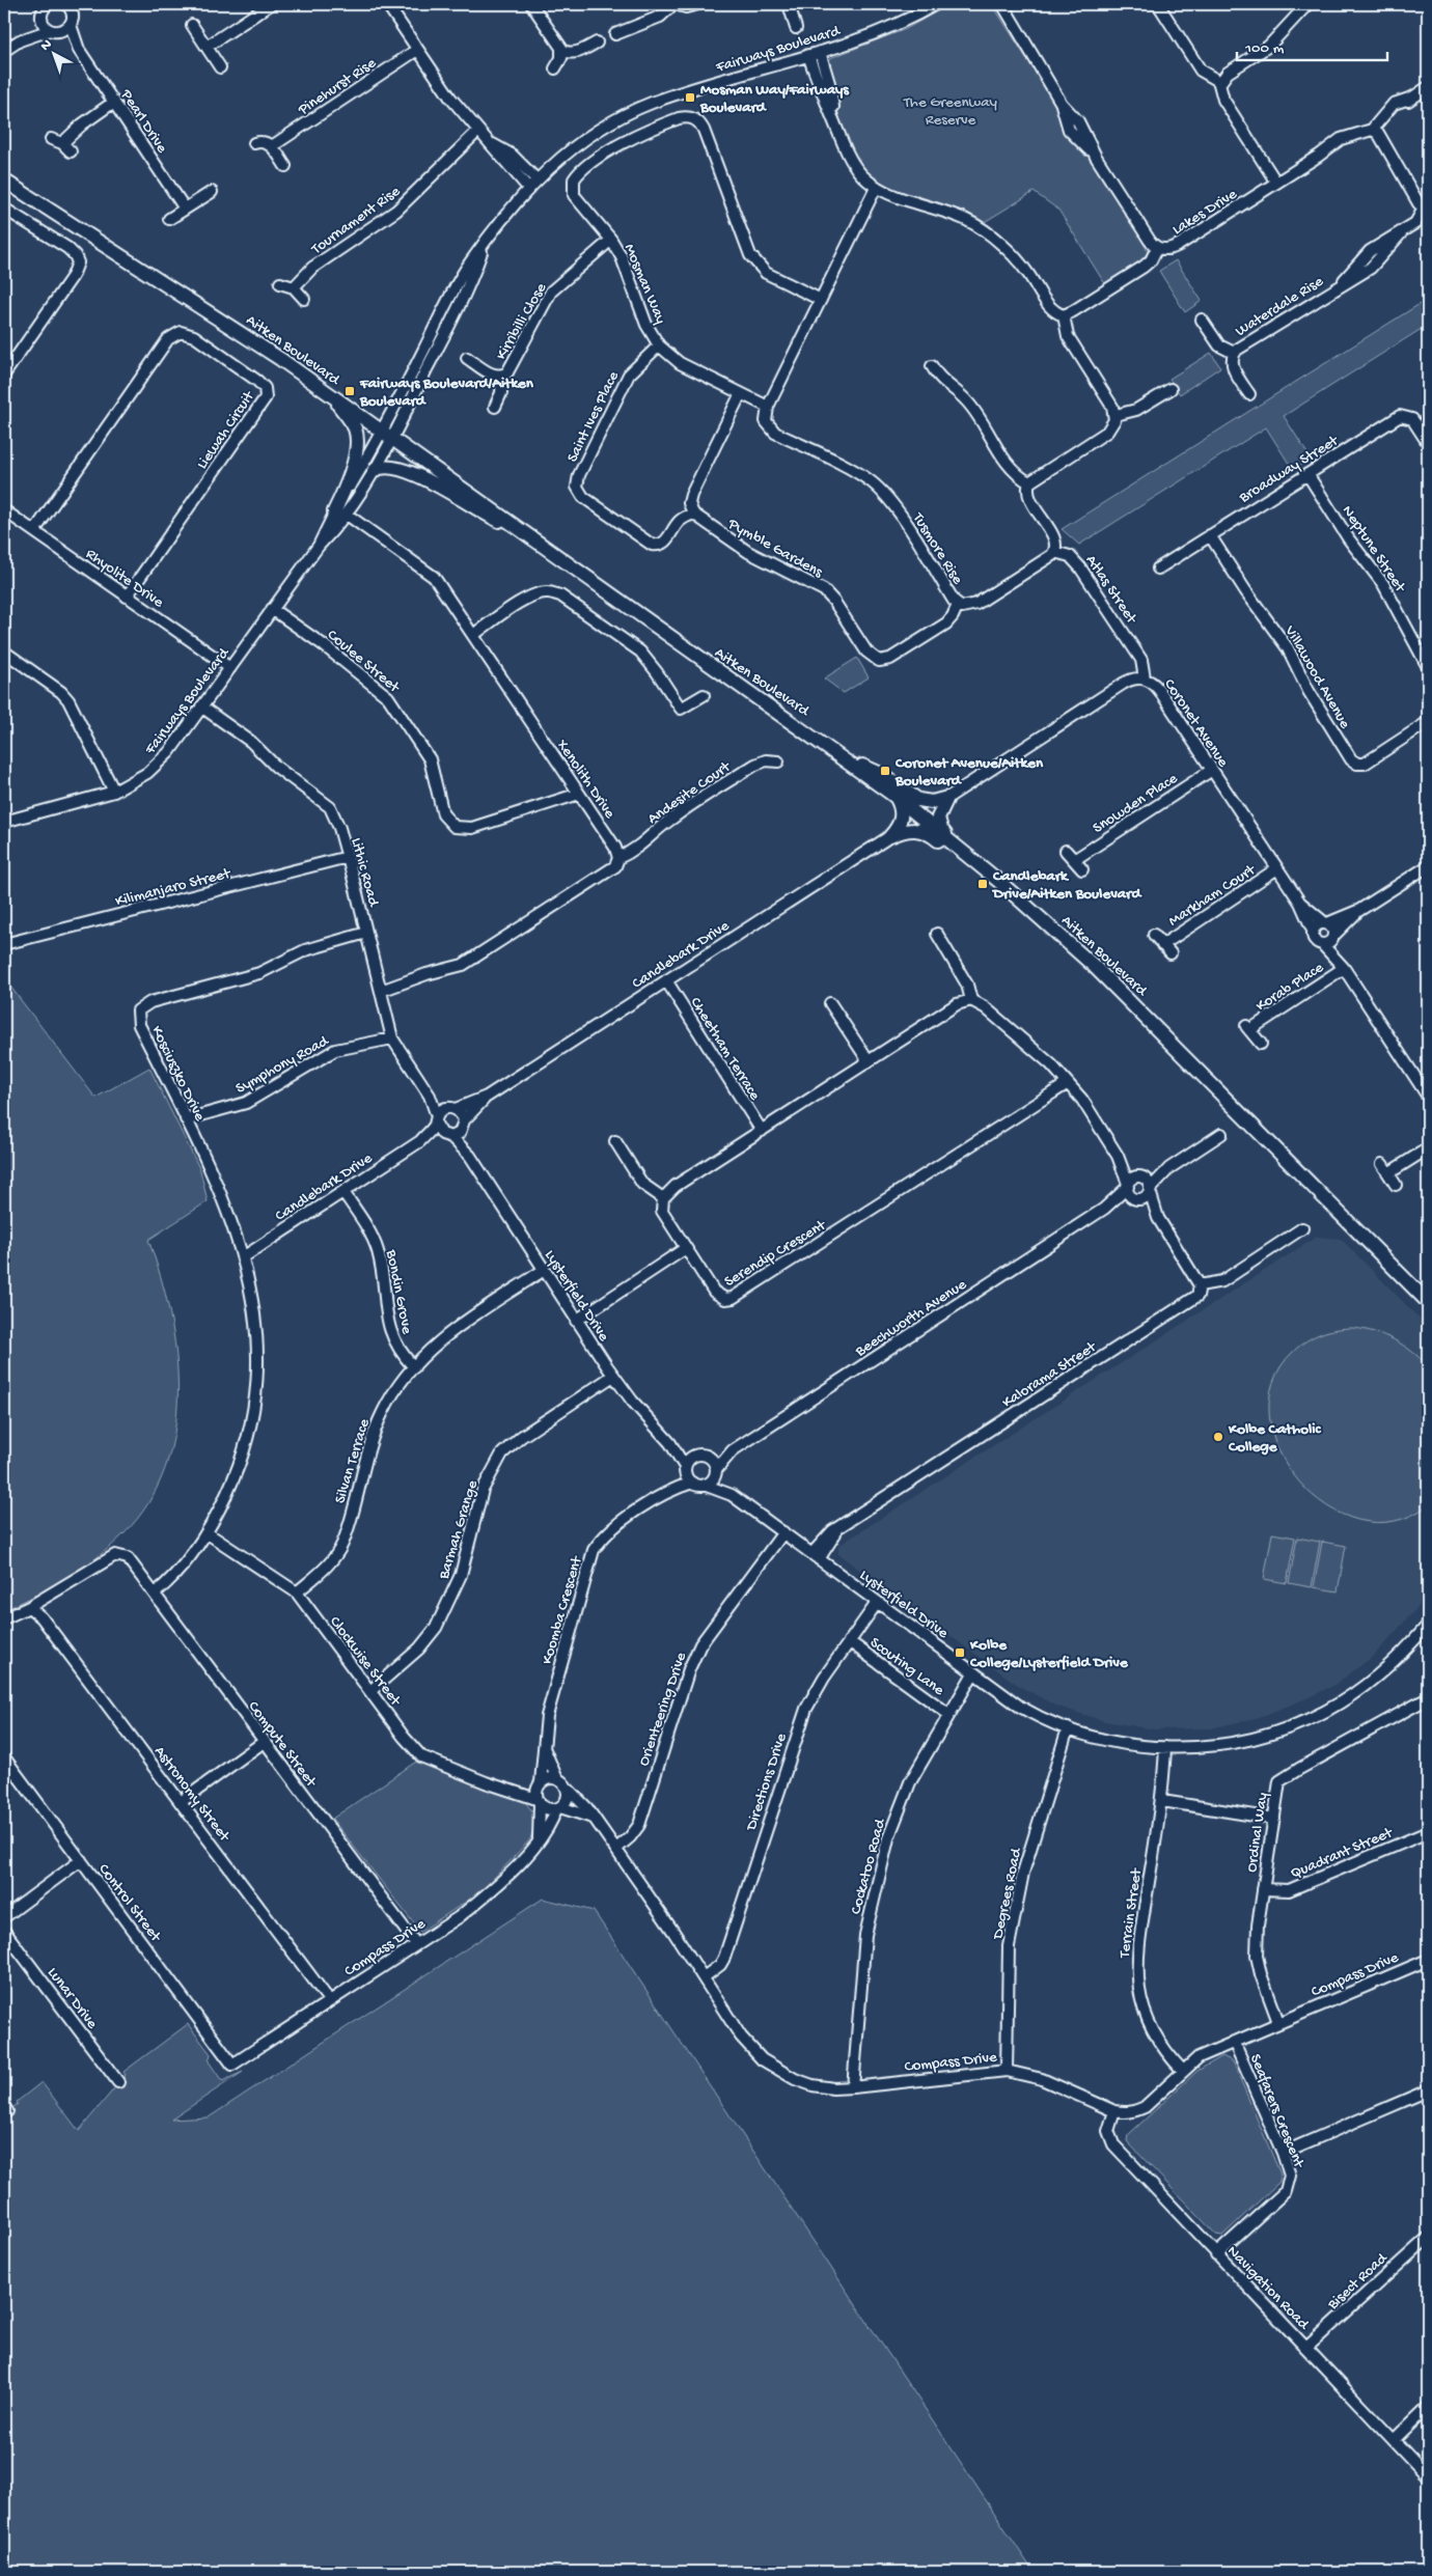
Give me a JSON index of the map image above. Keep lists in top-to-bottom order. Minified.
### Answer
{"streets":{"main road":["Aitken Boulevard"],"street":["Fairways Boulevard","Pinehurst Rise","Pearl Drive","Lakes Drive","Tournament Rise","Mosman Way","Waterdale Rise","Kirribilli Close","Saint Ives Place","Liewah Circuit","Broadway Street","Pymble Gardens","Tusmore Rise","Neptune Street","Rhyolite Drive","Atlas Street","Coulee Street","Villawood Avenue","Coronet Avenue","Xenolith Drive","Andesite Court","Snowden Place","Lithic Road","Kilimanjaro Street","Markham Court","Candlebark Drive","Korab Place","Cheetham Terrace","Symphony Road","Kosciuszko Drive","Serendip Crescent","Bondin Grove","Lysterfield Drive","Beechworth Avenue","Kalorama Street","Silvan Terrace","Barmah Grange","Koomba Crescent","Clockwise Street","Scouting Lane","Orienteering Drive","Compute Street","Directions Drive","Astronomy Street","Ordinal Way","Quadrant Street","Cockatoo Road","Degrees Road","Control Street","Terrain Street","Compass Drive","Lunar Drive","Seafarers Crescent","Bisect Road","Navigation Road"]},"crossings":[["Fairways Boulevard","Aitken Boulevard"],["Fairways Boulevard","Rhyolite Drive"],["Fairways Boulevard","Coulee Street"],["Fairways Boulevard","Xenolith Drive"],["Fairways Boulevard","Lithic Road"],["Mosman Way","Kirribilli Close"],["Mosman Way","Saint Ives Place"],["Mosman Way","Tusmore Rise"],["Saint Ives Place","Pymble Gardens"],["Liewah Circuit","Rhyolite Drive"],["Broadway Street","Neptune Street"],["Broadway Street","Villawood Avenue"],["Pymble Gardens","Tusmore Rise"],["Tusmore Rise","Atlas Street"],["Atlas Street","Coronet Avenue"],["Coulee Street","Xenolith Drive"],["Coronet Avenue","Snowden Place"],["Coronet Avenue","Markham Court"],["Xenolith Drive","Andesite Court"],["Lithic Road","Kilimanjaro Street"],["Lithic Road","Candlebark Drive"],["Lithic Road","Symphony Road"],["Lithic Road","Kosciuszko Drive"],["Lithic Road","Lysterfield Drive"],["Candlebark Drive","Cheetham Terrace"],["Candlebark Drive","Kosciuszko Drive"],["Candlebark Drive","Bondin Grove"],["Candlebark Drive","Lysterfield Drive"],["Symphony Road","Kosciuszko Drive"],["Kosciuszko Drive","Clockwise Street"],["Kosciuszko Drive","Compute Street"],["Bondin Grove","Silvan Terrace"],["Lysterfield Drive","Beechworth Avenue"],["Lysterfield Drive","Kalorama Street"],["Lysterfield Drive","Silvan Terrace"],["Lysterfield Drive","Barmah Grange"],["Lysterfield Drive","Koomba Crescent"],["Lysterfield Drive","Orienteering Drive"],["Lysterfield Drive","Directions Drive"],["Lysterfield Drive","Cockatoo Road"],["Lysterfield Drive","Degrees Road"],["Lysterfield Drive","Terrain Street"],["Beechworth Avenue","Koomba Crescent"],["Silvan Terrace","Clockwise Street"],["Barmah Grange","Clockwise Street"],["Koomba Crescent","Clockwise Street"],["Koomba Crescent","Compass Drive"],["Clockwise Street","Compass Drive"],["Scouting Lane","Directions Drive"],["Scouting Lane","Cockatoo Road"],["Orienteering Drive","Compass Drive"],["Compute Street","Astronomy Street"],["Compute Street","Compass Drive"],["Directions Drive","Compass Drive"],["Astronomy Street","Compass Drive"],["Ordinal Way","Quadrant Street"],["Ordinal Way","Compass Drive"],["Cockatoo Road","Compass Drive"],["Degrees Road","Compass Drive"],["Control Street","Compass Drive"],["Terrain Street","Compass Drive"],["Compass Drive","Seafarers Crescent"],["Compass Drive","Navigation Road"],["Seafarers Crescent","Navigation Road"],["Bisect Road","Navigation Road"]],"parks":["The Greenway Reserve"],"places":{"transit":["Mosman Way/Fairways Boulevard","Fairways Boulevard/Aitken Boulevard","Coronet Avenue/Aitken Boulevard","Candlebark Drive/Aitken Boulevard","Kolbe College/Lysterfield Drive"],"other":["Kolbe Catholic College"]},"scale_bar":"100 m","north":"top left"}
